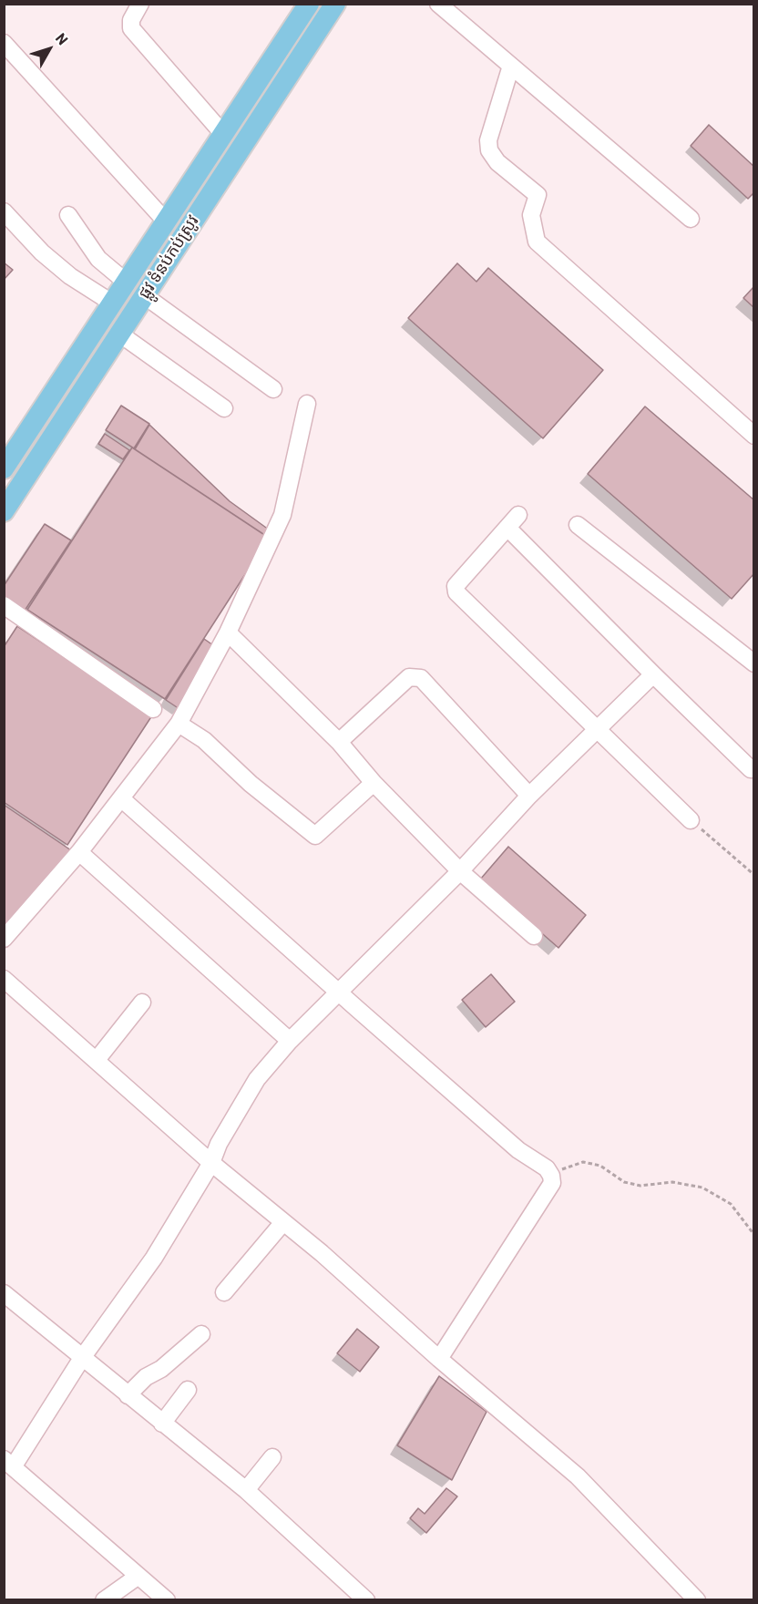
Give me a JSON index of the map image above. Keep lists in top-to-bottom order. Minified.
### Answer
{"streets":{"main road":["ផ្លូវ ទំនប់កប់ស្រូវ"]},"north":"top right"}
